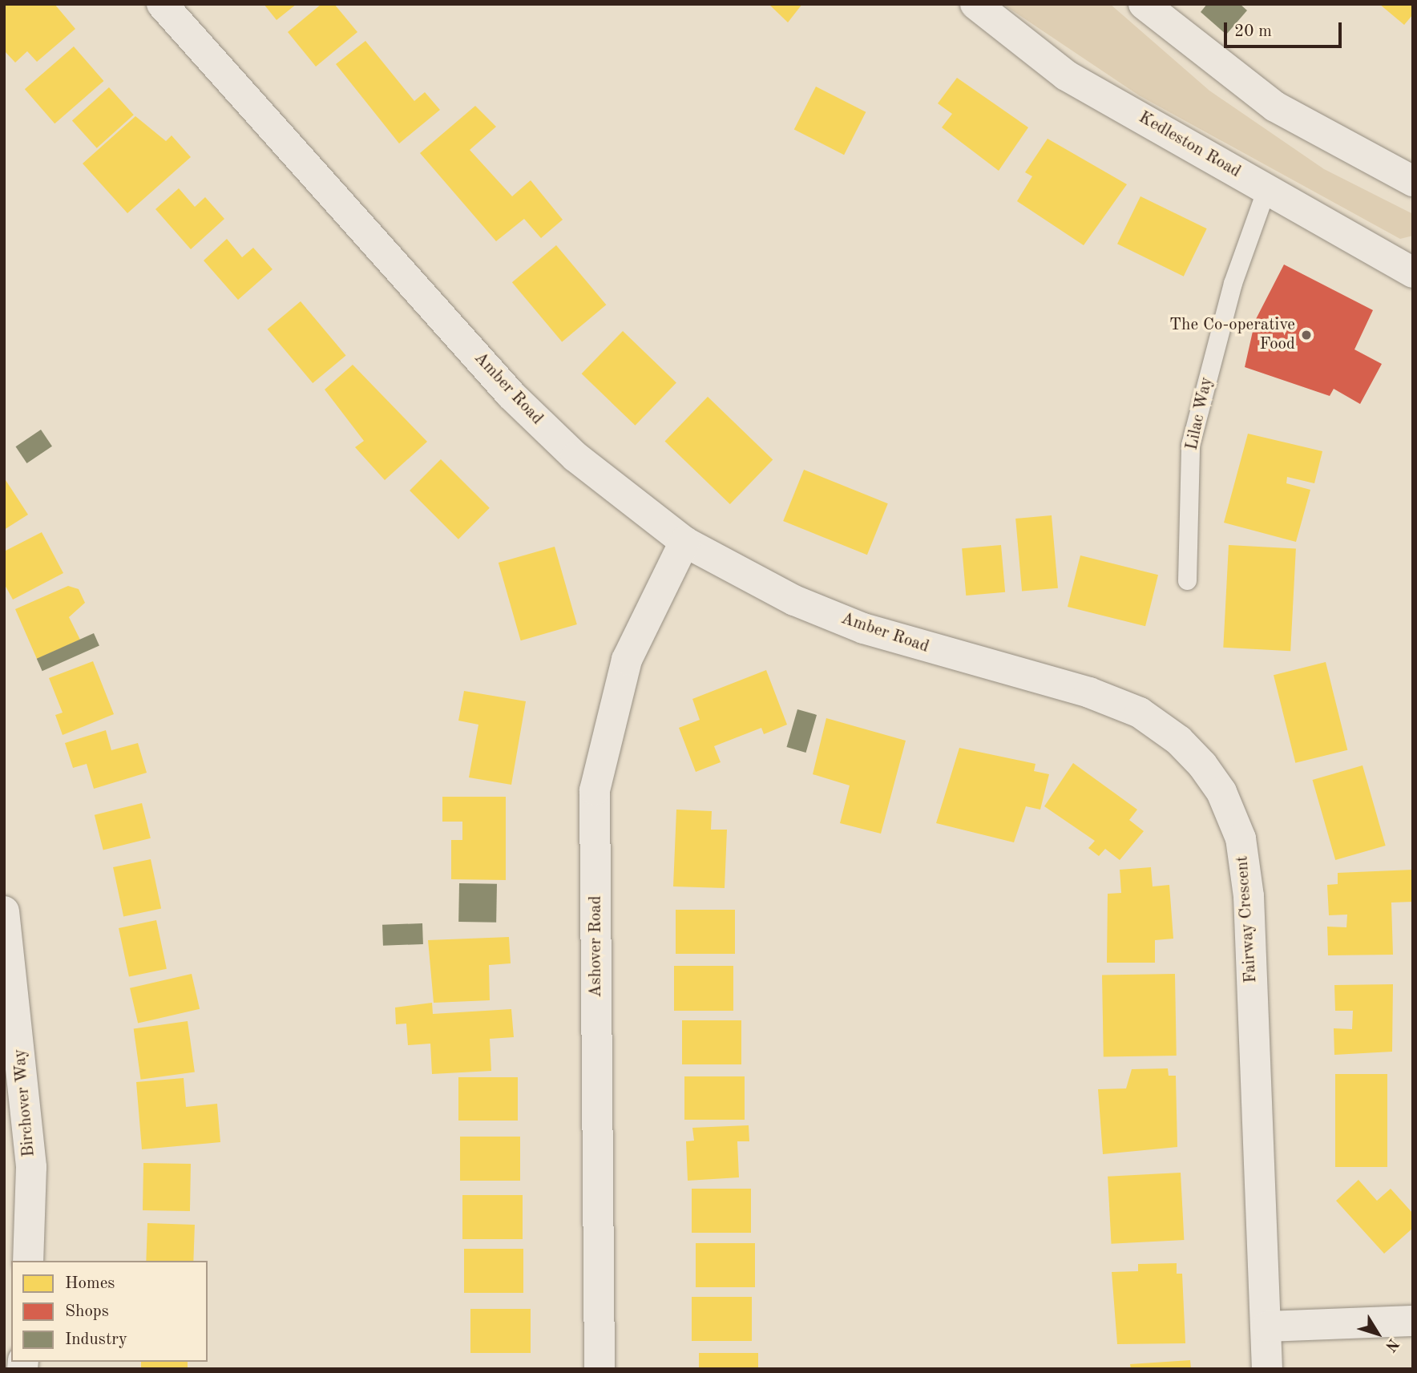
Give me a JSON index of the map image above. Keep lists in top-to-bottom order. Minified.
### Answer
{"streets":{"street":["Kedleston Road","Amber Road","Fairway Crescent","Ashover Road","Birchover Way"],"lane":["Lilac Way"]},"crossings":[["Kedleston Road","Lilac Way"],["Amber Road","Fairway Crescent"],["Amber Road","Ashover Road"]],"places":["The Co-operative Food"],"legend":["Homes","Shops","Industry"],"scale_bar":"20 m","north":"bottom right"}
